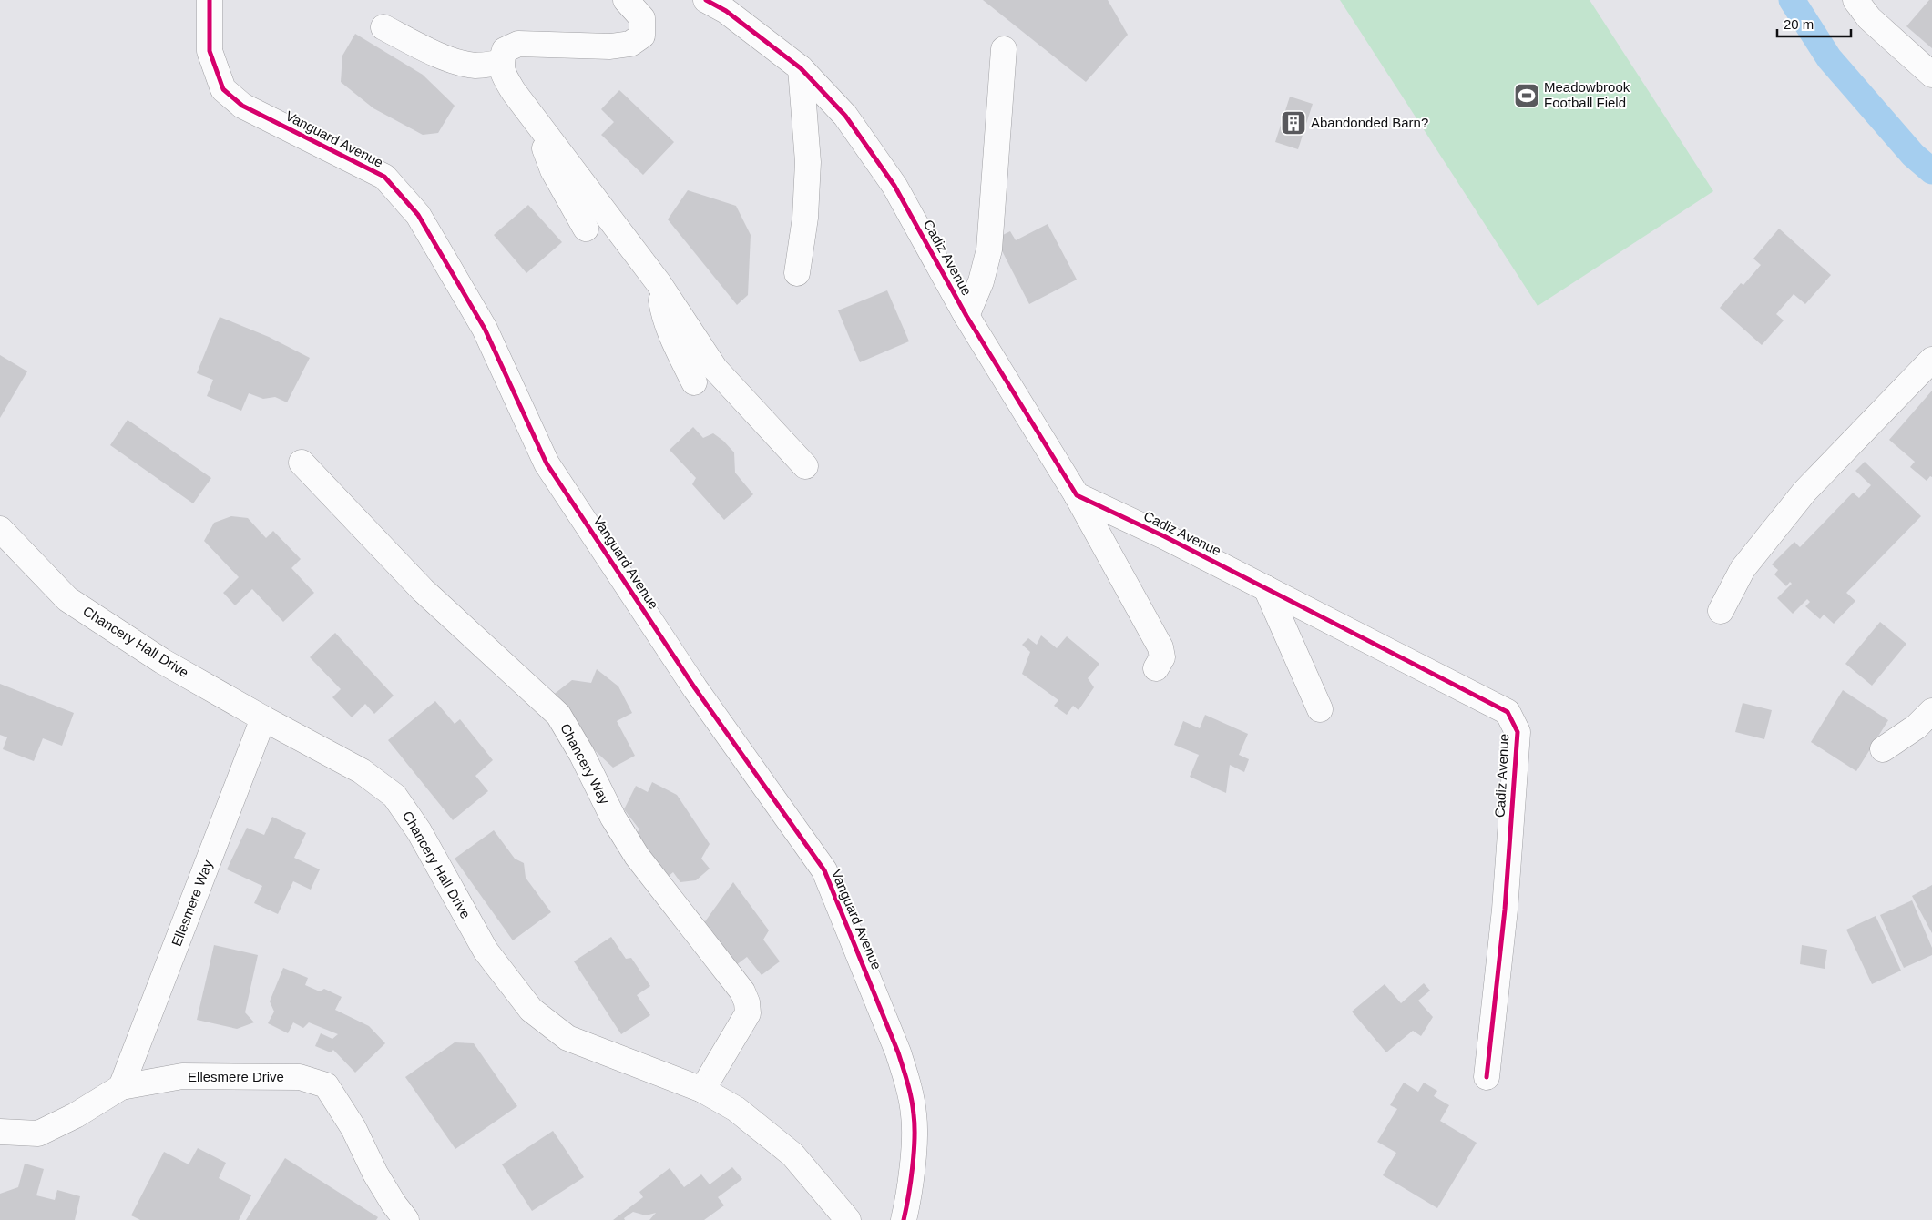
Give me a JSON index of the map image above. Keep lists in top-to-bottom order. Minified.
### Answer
{"streets":{"street":["Vanguard Avenue","Cadiz Avenue","Chancery Hall Drive","Chancery Way","Ellesmere Way","Ellesmere Drive"]},"crossings":[["Chancery Hall Drive","Chancery Way"],["Chancery Hall Drive","Ellesmere Way"],["Ellesmere Way","Ellesmere Drive"]],"places":{"sports":["Meadowbrook Football Field"],"building":["Abandonded Barn?"]},"scale_bar":"20 m"}
